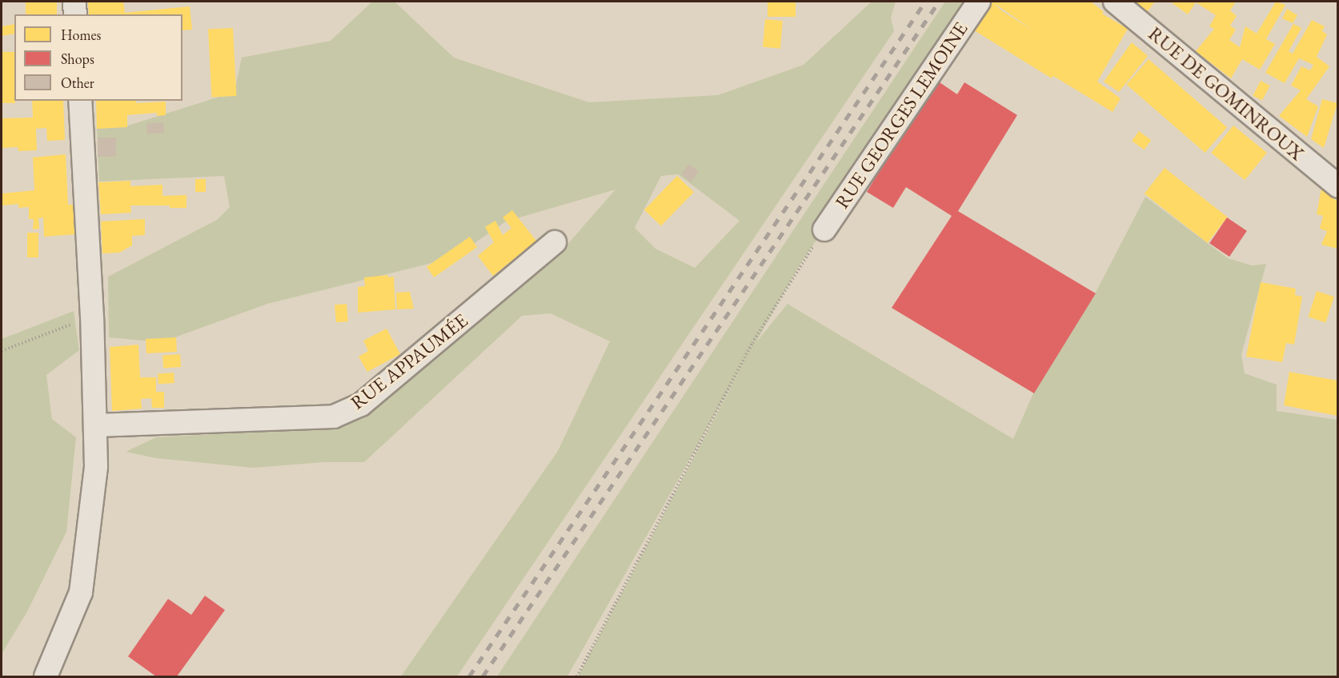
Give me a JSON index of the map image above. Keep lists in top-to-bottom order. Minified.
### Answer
{"streets":{"street":["RUE DE GOMINROUX","RUE GEORGES LEMOINE","RUE APPAUMÉE"]},"legend":["Homes","Shops","Other"]}
